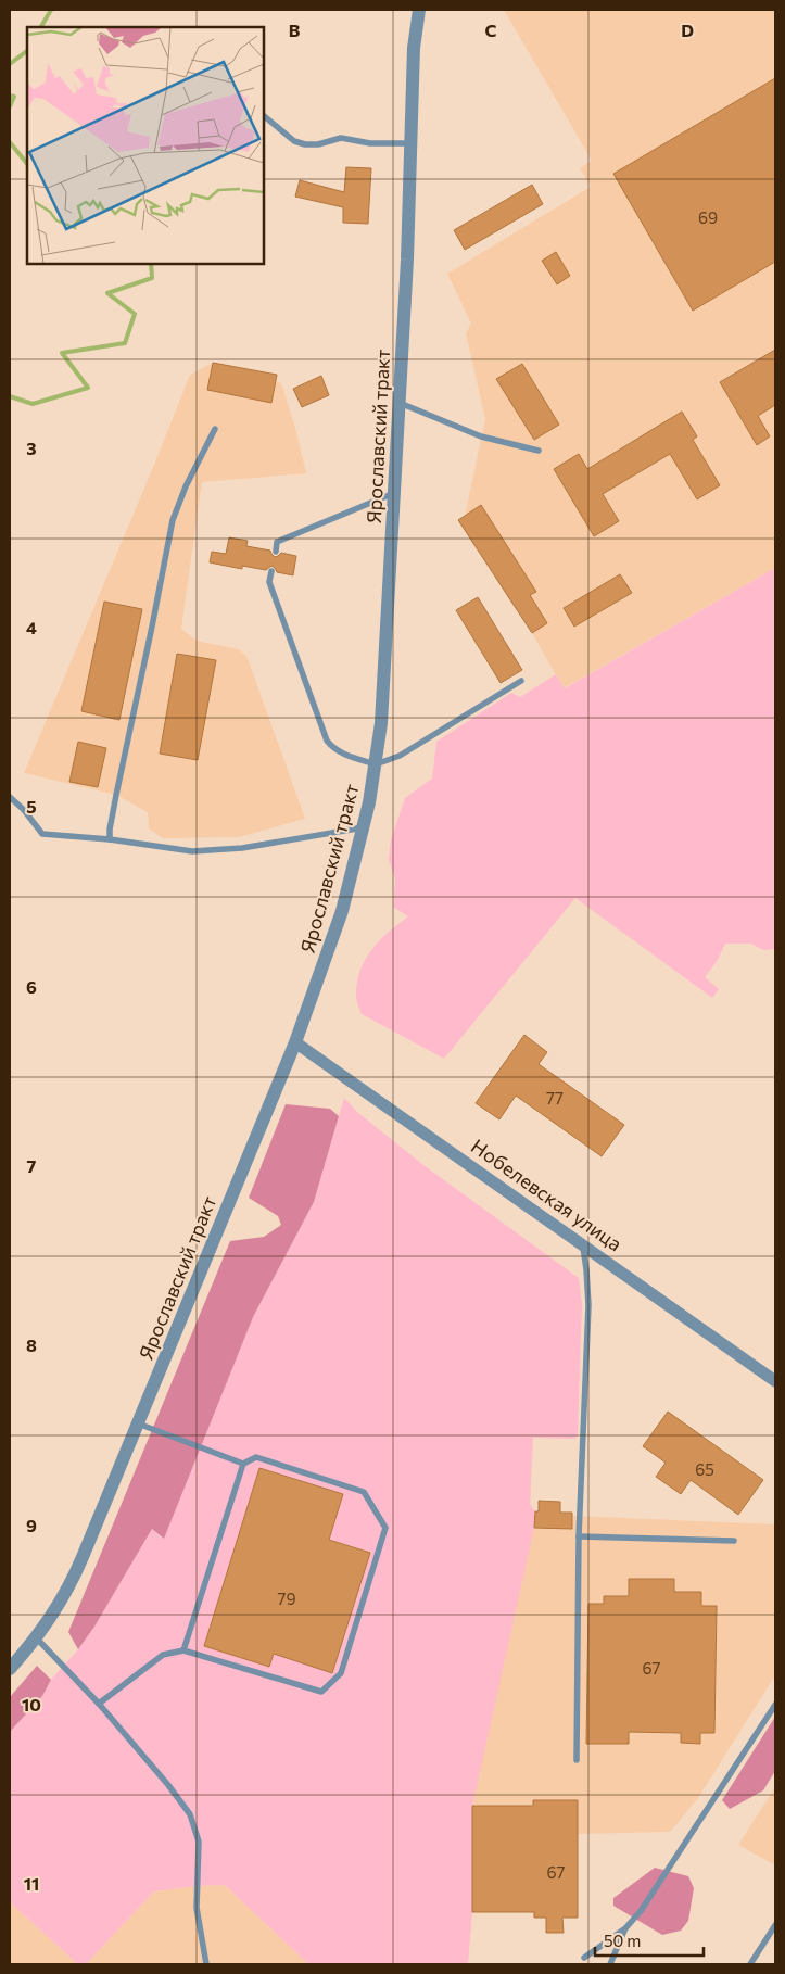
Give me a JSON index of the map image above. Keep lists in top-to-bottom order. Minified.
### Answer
{"streets":{"street":["Ярославский тракт","Нобелевская улица"]},"crossings":[["Ярославский тракт","Нобелевская улица"]],"house_numbers":["69","77","65","79","67","67"],"scale_bar":"50 m","grid":{"columns":["B","C","D"],"rows":["3","4","5","6","7","8","9","10","11"]}}
